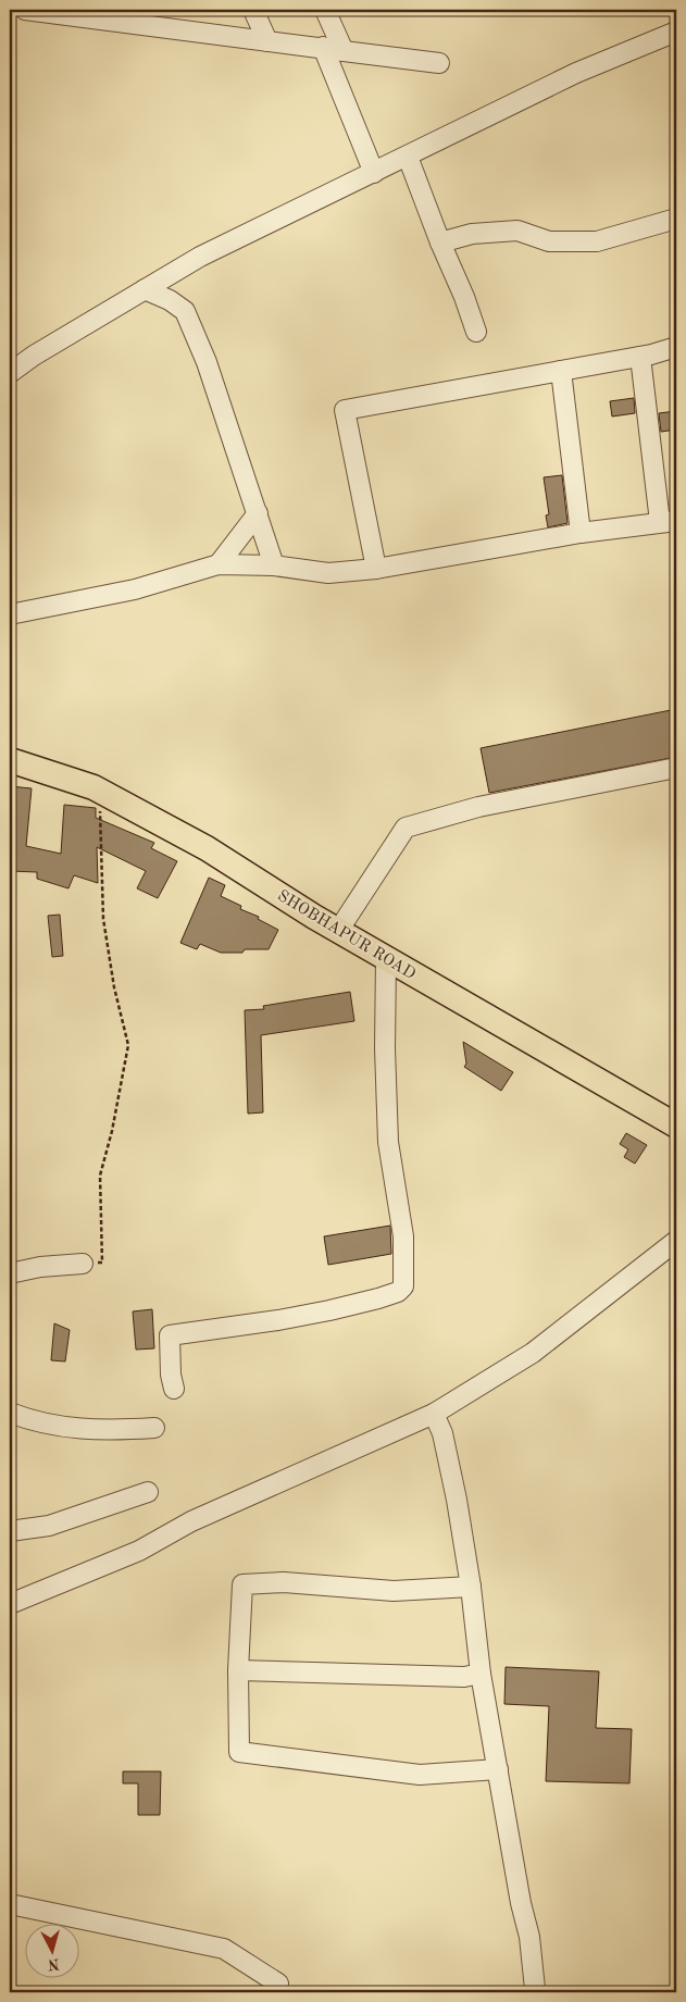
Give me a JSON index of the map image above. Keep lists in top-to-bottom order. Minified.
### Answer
{"streets":{"main road":["SHOBHAPUR ROAD"]},"north":"bottom"}
